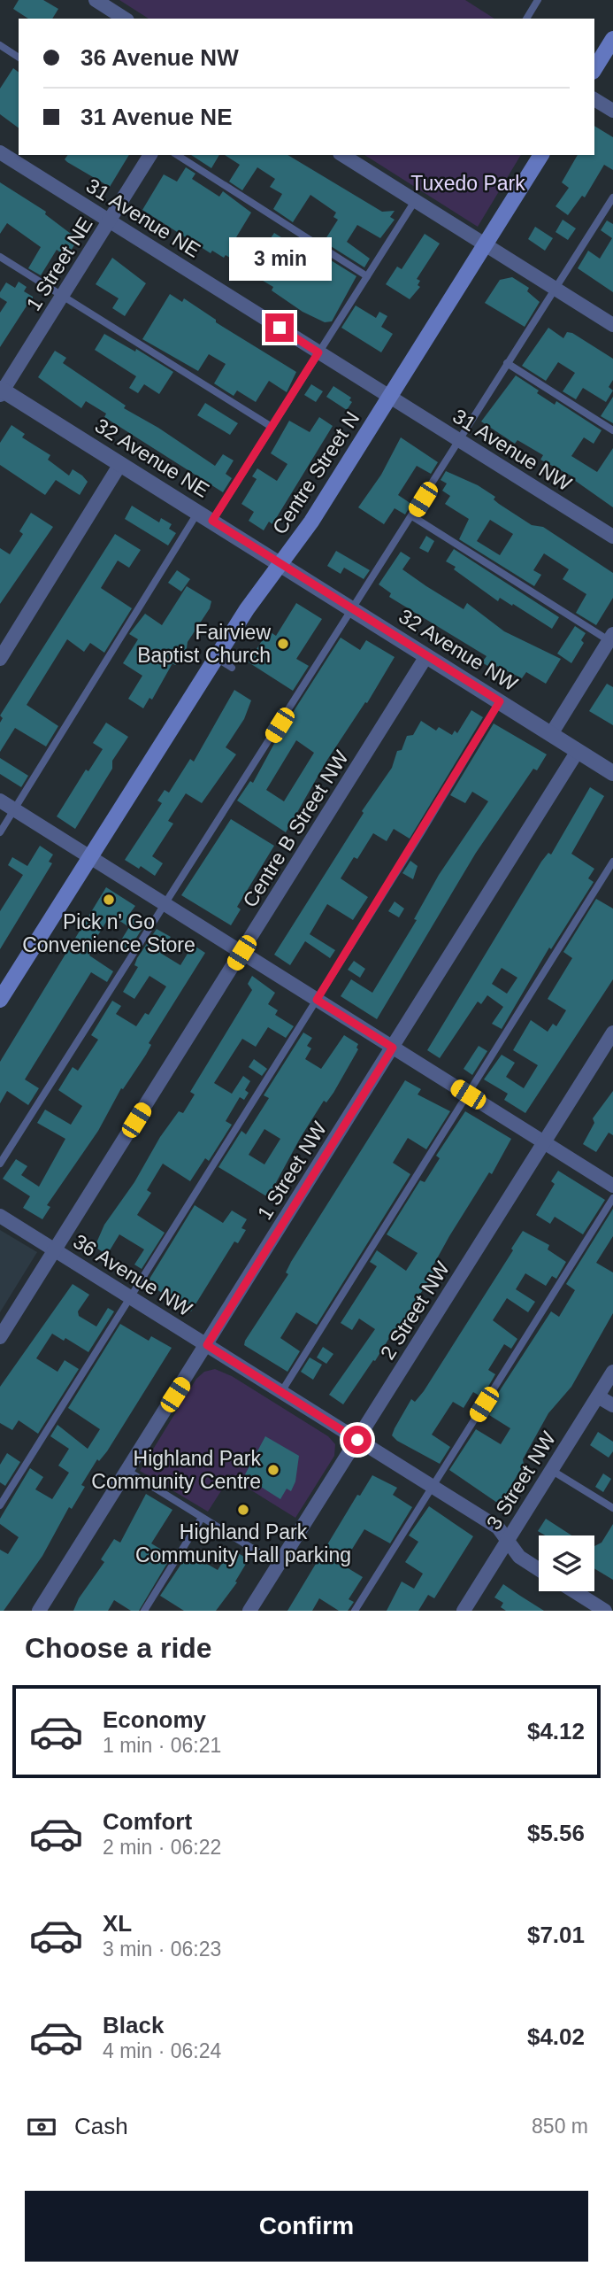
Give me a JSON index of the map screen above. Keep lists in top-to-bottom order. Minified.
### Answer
{"streets":{"main road":["Centre Street N"],"street":["31 Avenue NE","1 Street NE","31 Avenue NW","32 Avenue NE","32 Avenue NW","Centre B Street NW","1 Street NW","36 Avenue NW","2 Street NW","3 Street NW"]},"crossings":[["31 Avenue NE","1 Street NE"],["31 Avenue NE","31 Avenue NW"],["31 Avenue NE","Centre Street N"],["1 Street NE","32 Avenue NE"],["31 Avenue NW","Centre Street N"],["32 Avenue NE","Centre Street N"],["32 Avenue NE","32 Avenue NW"],["Centre Street N","32 Avenue NW"],["32 Avenue NW","Centre B Street NW"],["32 Avenue NW","1 Street NW"],["Centre B Street NW","36 Avenue NW"],["1 Street NW","36 Avenue NW"],["36 Avenue NW","2 Street NW"],["36 Avenue NW","3 Street NW"]],"parks":["Tuxedo Park"],"places":["Fairview Baptist Church","Pick n' Go Convenience Store","Highland Park Community Centre","Highland Park Community Hall parking"],"page":{"banner":["36 Avenue NW","31 Avenue NE"],"bubble":"3 min","heading":"Choose a ride","list":[{"name":"Economy","note":"1 min · 06:21","value":"$4.12"},{"name":"Comfort","note":"2 min · 06:22","value":"$5.56"},{"name":"XL","note":"3 min · 06:23","value":"$7.01"},{"name":"Black","note":"4 min · 06:24","value":"$4.02"}],"pay":["Cash","850 m"],"buttons":"Confirm"}}
